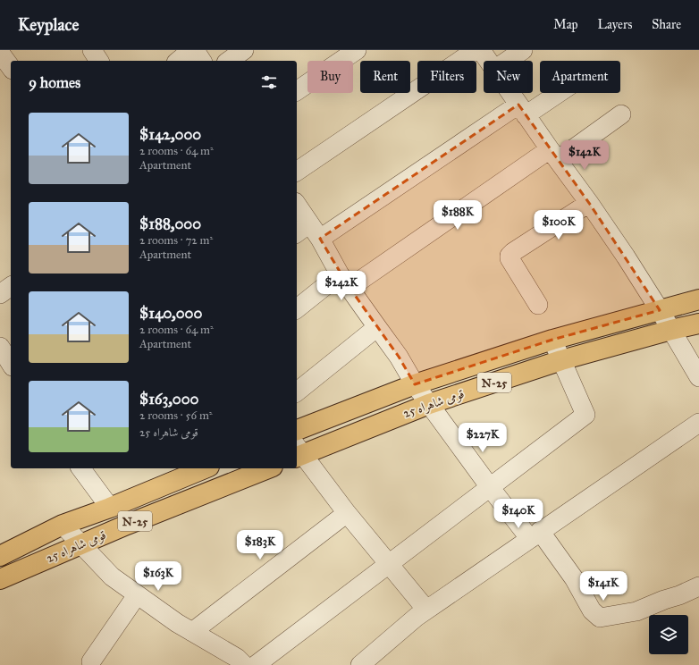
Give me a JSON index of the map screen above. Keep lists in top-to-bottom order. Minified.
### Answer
{"streets":{"highway":["N-25","قومی شاہراہ 25"]},"page":{"header":"Keyplace","nav":["Map","Layers","Share"],"chip":["Buy","Rent","Filters","New","Apartment"],"heading":"9 homes","list":[{"name":"$142,000","note":"2 rooms · 64 m² · Apartment"},{"name":"$188,000","note":"2 rooms · 72 m² · Apartment"},{"name":"$140,000","note":"2 rooms · 64 m² · Apartment"},{"name":"$163,000","note":"2 rooms · 56 m² · قومی شاہراہ 25"}],"price":["$142K","$188K","$100K","$242K","$227K","$140K","$183K","$163K","$141K"]}}
